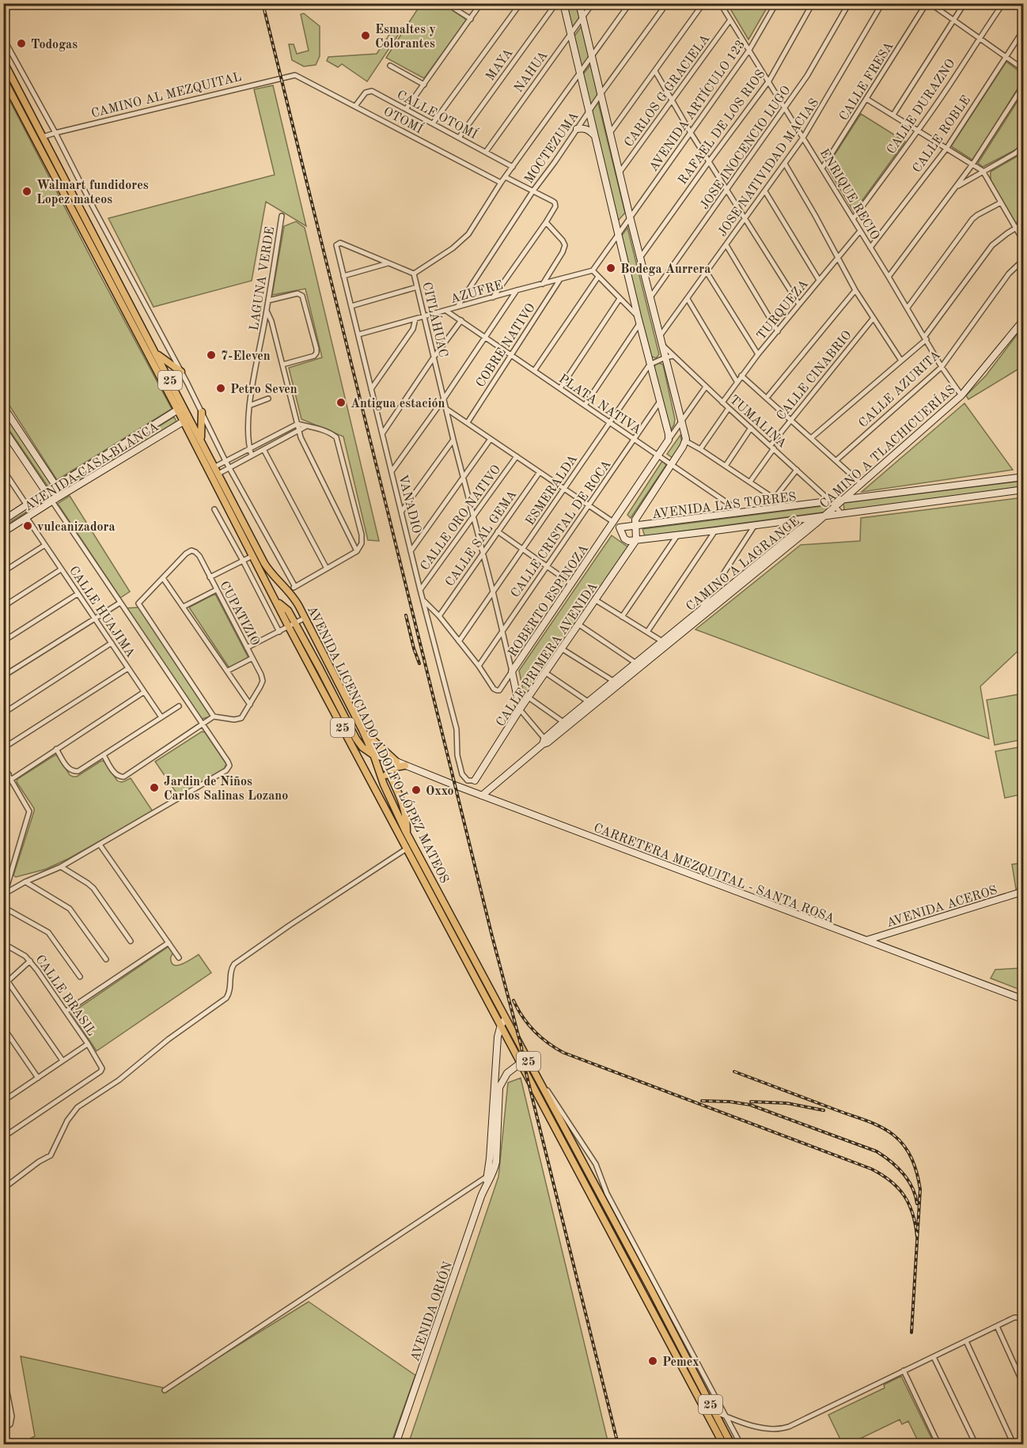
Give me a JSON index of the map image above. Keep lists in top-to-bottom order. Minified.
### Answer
{"streets":{"main road":["25","AVENIDA LICENCIADO ADOLFO LÓPEZ MATEOS"],"street":["MAYA","NAHUA","CALLE FRESA","CARLOS G GRACIELA","CAMINO AL MEZQUITAL","AVENIDA ARTÍCULO 123","CALLE DURAZNO","CALLE OTOMÍ","OTOMÍ","RAFAEL DE LOS RIOS","CALLE ROBLE","MOCTEZUMA","JOSE INOCENCIO LUGO","JOSE NATIVIDAD MACIAS","ENRIQUE RECIO","LAGUNA VERDE","AZUFRE","TURQUEZA","CITLÁHUAC","COBRE NATIVO","CALLE CINABRIO","CALLE AZURITA","PLATA NATIVA","TUMALINA","CAMINO A TLACHICUERÍAS","AVENIDA CASA BLANCA","ESMERALDA","VANADIO","AVENIDA LAS TORRES","CALLE ORO NATIVO","CALLE CRISTAL DE ROCA","CALLE SAL GEMA","CAMINO A LAGRANGE","ROBERTO ESPINOZA","CALLE HUAJIMA","CUPATIZIO","CALLE PRIMERA AVENIDA","CARRETERA MEZQUITAL - SANTA ROSA","AVENIDA ACEROS","CALLE BRASIL","AVENIDA ORIÓN"]},"crossings":[["MAYA","CALLE OTOMÍ"],["NAHUA","CALLE OTOMÍ"],["CALLE FRESA","ENRIQUE RECIO"],["CARLOS G GRACIELA","ENRIQUE RECIO"],["CAMINO AL MEZQUITAL","OTOMÍ"],["CAMINO AL MEZQUITAL","AVENIDA LICENCIADO ADOLFO LÓPEZ MATEOS"],["AVENIDA ARTÍCULO 123","ENRIQUE RECIO"],["AVENIDA ARTÍCULO 123","AZUFRE"],["CALLE DURAZNO","ENRIQUE RECIO"],["CALLE OTOMÍ","OTOMÍ"],["CALLE OTOMÍ","CITLÁHUAC"],["OTOMÍ","CITLÁHUAC"],["RAFAEL DE LOS RIOS","ENRIQUE RECIO"],["CALLE ROBLE","ENRIQUE RECIO"],["MOCTEZUMA","AZUFRE"],["JOSE INOCENCIO LUGO","ENRIQUE RECIO"],["JOSE NATIVIDAD MACIAS","ENRIQUE RECIO"],["ENRIQUE RECIO","TURQUEZA"],["ENRIQUE RECIO","CALLE AZURITA"],["ENRIQUE RECIO","CAMINO A TLACHICUERÍAS"],["AZUFRE","CITLÁHUAC"],["AZUFRE","COBRE NATIVO"],["AZUFRE","PLATA NATIVA"],["AZUFRE","VANADIO"],["TURQUEZA","TUMALINA"],["CITLÁHUAC","ESMERALDA"],["CITLÁHUAC","CALLE ORO NATIVO"],["CITLÁHUAC","CALLE CRISTAL DE ROCA"],["CITLÁHUAC","CALLE SAL GEMA"],["CITLÁHUAC","ROBERTO ESPINOZA"],["CITLÁHUAC","CALLE PRIMERA AVENIDA"],["COBRE NATIVO","PLATA NATIVA"],["CALLE CINABRIO","TUMALINA"],["25","AVENIDA LICENCIADO ADOLFO LÓPEZ MATEOS"],["PLATA NATIVA","ESMERALDA"],["PLATA NATIVA","AVENIDA LAS TORRES"],["PLATA NATIVA","CALLE CRISTAL DE ROCA"],["PLATA NATIVA","ROBERTO ESPINOZA"],["TUMALINA","CAMINO A TLACHICUERÍAS"],["TUMALINA","AVENIDA LAS TORRES"],["CAMINO A TLACHICUERÍAS","AVENIDA LAS TORRES"],["CAMINO A TLACHICUERÍAS","CAMINO A LAGRANGE"],["AVENIDA CASA BLANCA","CALLE HUAJIMA"],["AVENIDA CASA BLANCA","AVENIDA LICENCIADO ADOLFO LÓPEZ MATEOS"],["VANADIO","CALLE ORO NATIVO"],["VANADIO","CALLE PRIMERA AVENIDA"],["AVENIDA LAS TORRES","CALLE PRIMERA AVENIDA"],["CALLE CRISTAL DE ROCA","ROBERTO ESPINOZA"],["CAMINO A LAGRANGE","CARRETERA MEZQUITAL - SANTA ROSA"],["AVENIDA LICENCIADO ADOLFO LÓPEZ MATEOS","CARRETERA MEZQUITAL - SANTA ROSA"],["AVENIDA LICENCIADO ADOLFO LÓPEZ MATEOS","AVENIDA ORIÓN"],["CARRETERA MEZQUITAL - SANTA ROSA","AVENIDA ACEROS"]],"places":["Esmaltes y Colorantes","Todogas","Walmart fundidores Lopez mateos","Bodega Aurrera","7-Eleven","Petro Seven","Antigua estación","vulcanizadora","Jardin de Niños Carlos Salinas Lozano","Oxxo","Pemex"]}
